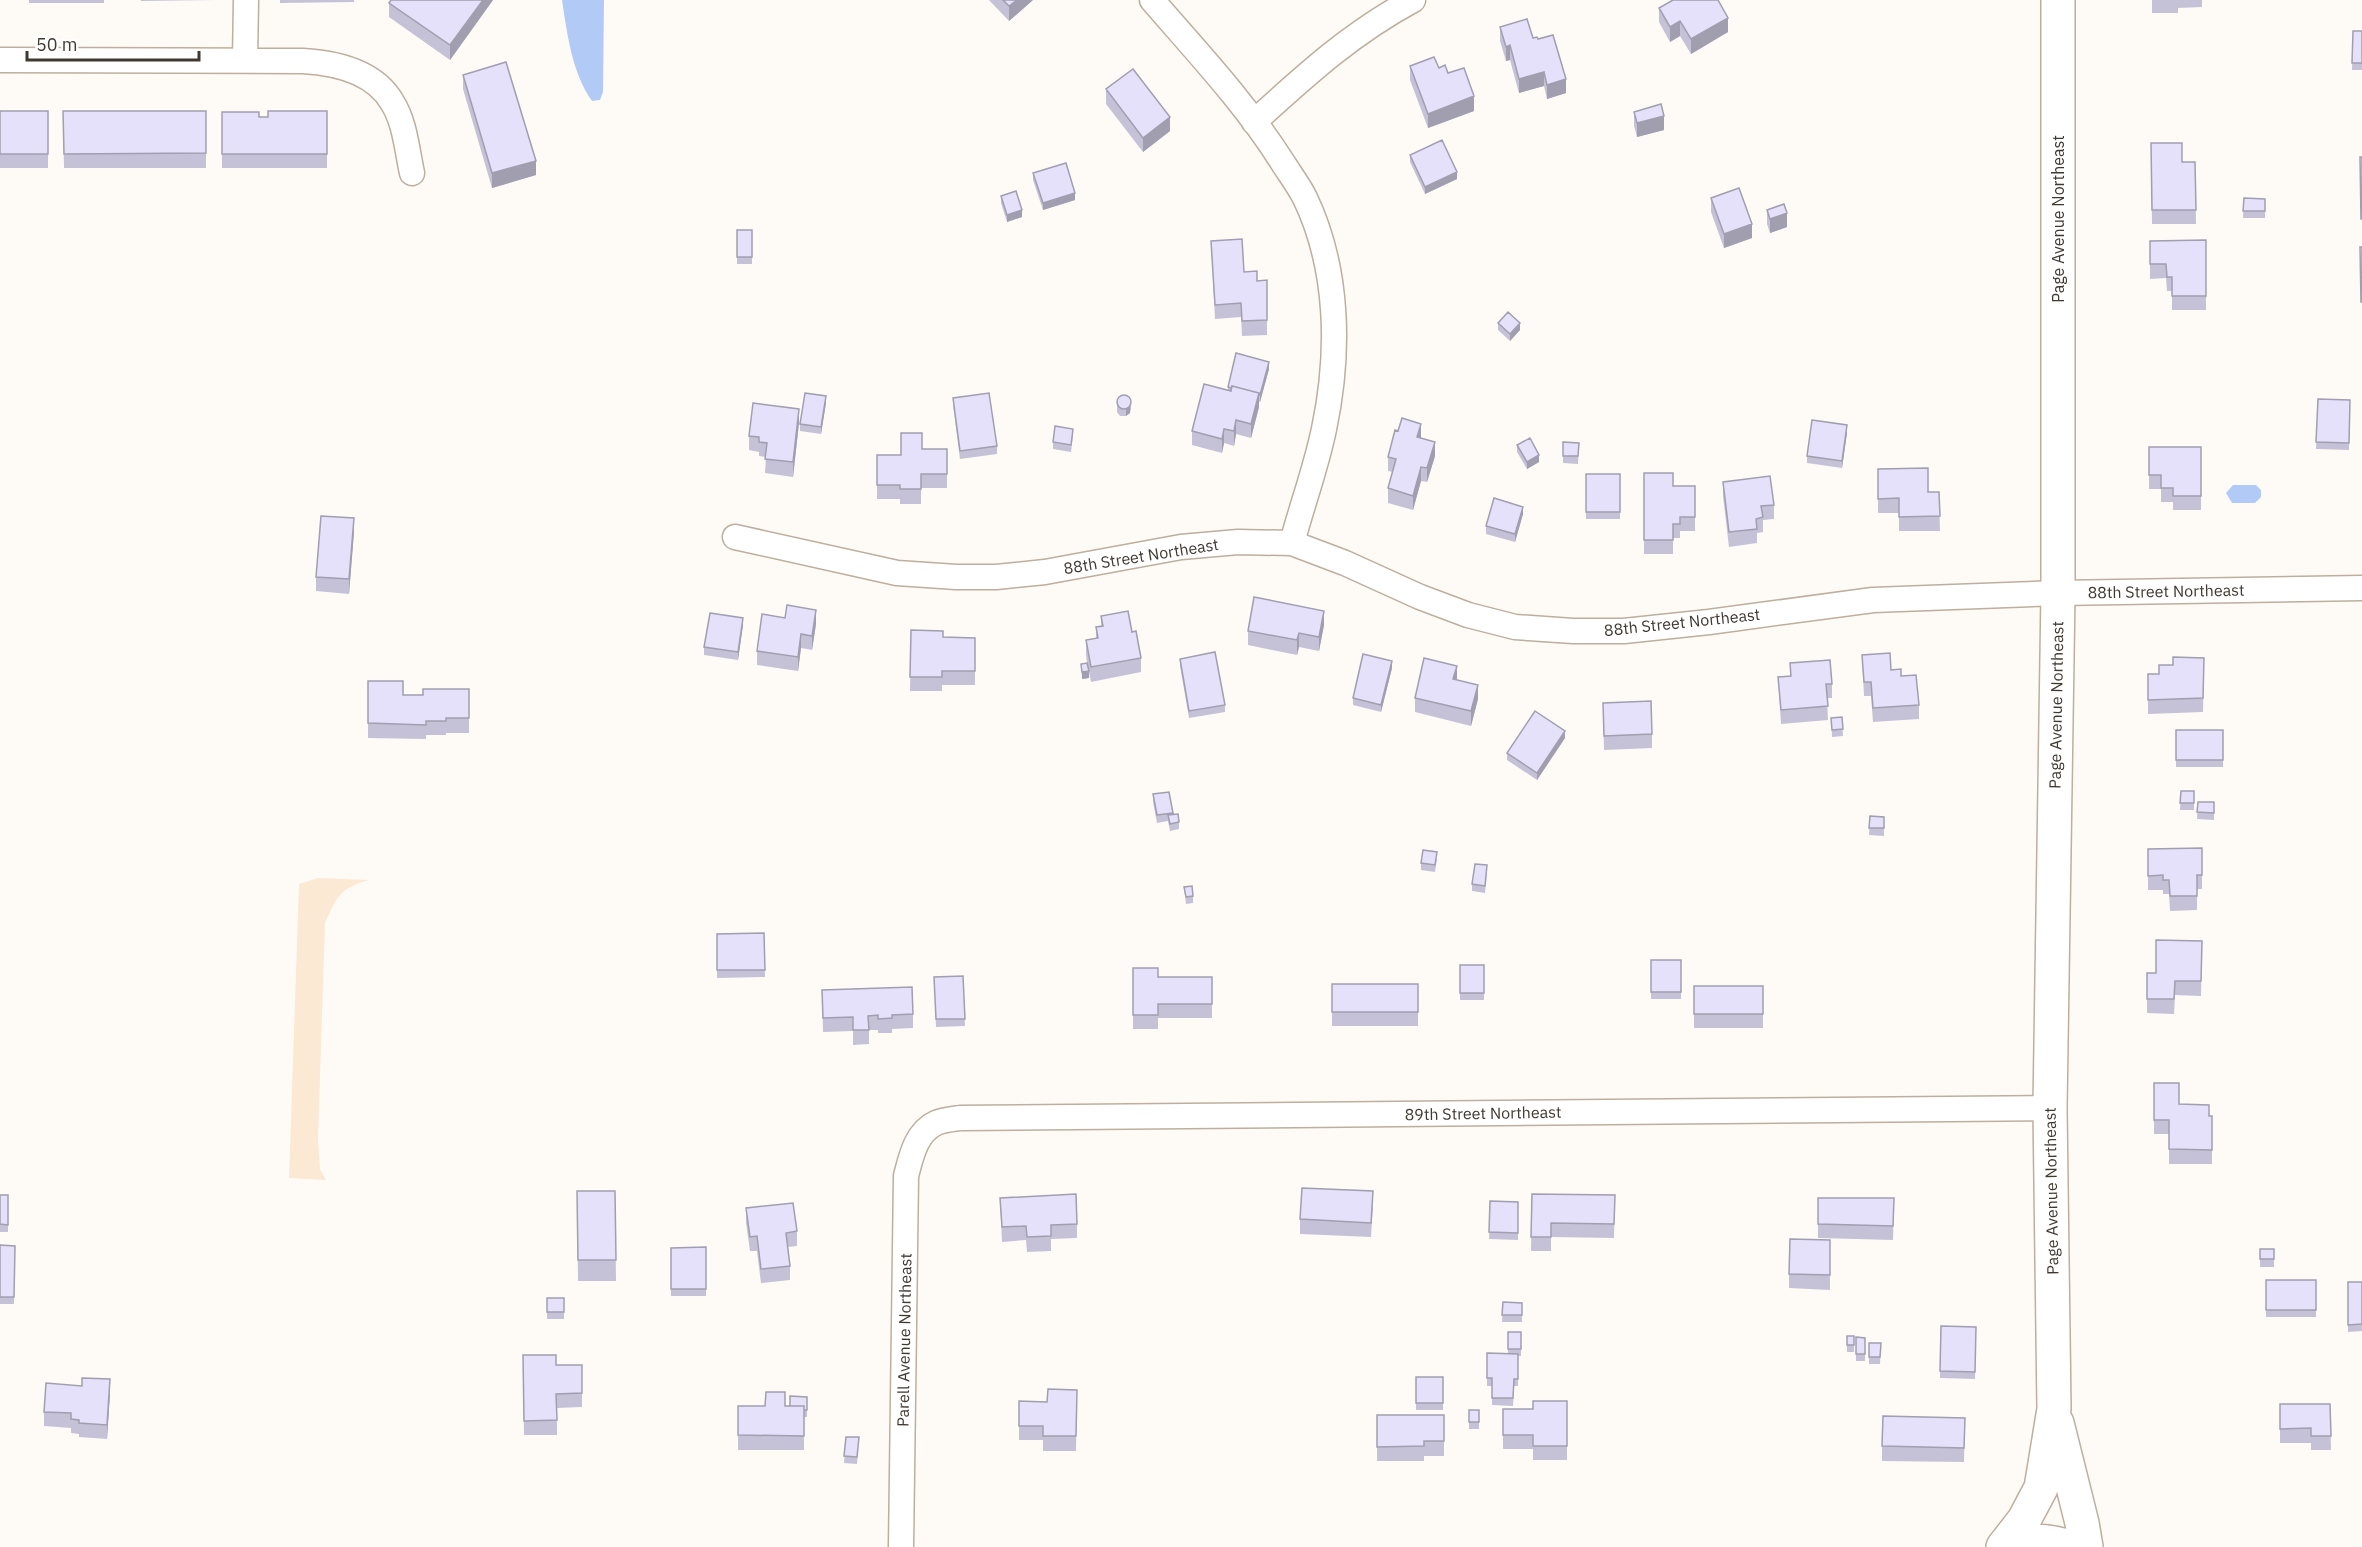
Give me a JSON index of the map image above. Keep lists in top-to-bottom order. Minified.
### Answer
{"streets":{"street":["Page Avenue Northeast","88th Street Northeast","89th Street Northeast","Parell Avenue Northeast"]},"crossings":[["Page Avenue Northeast","88th Street Northeast"],["Page Avenue Northeast","89th Street Northeast"],["89th Street Northeast","Parell Avenue Northeast"]],"scale_bar":"50 m"}
